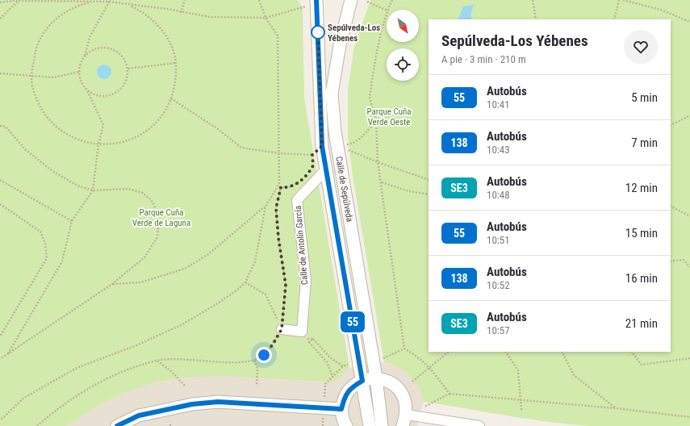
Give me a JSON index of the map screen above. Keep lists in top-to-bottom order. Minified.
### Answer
{"streets":{"street":["Calle de Sepúlveda","Calle de Antolín García"]},"crossings":[["Calle de Sepúlveda","Calle de Antolín García"]],"parks":["Parque Cuña Verde Oeste","Parque Cuña Verde de Laguna"],"places":["Sepúlveda-Los Yébenes"],"lines":["bus line 55"],"north":"bottom right","page":{"on_map":"55","heading":["Sepúlveda-Los Yébenes","A pie · 3 min · 210 m"],"list":[{"mark":"55","name":"Autobús","note":"10:41","value":"5 min"},{"mark":"138","name":"Autobús","note":"10:43","value":"7 min"},{"mark":"SE3","name":"Autobús","note":"10:48","value":"12 min"},{"mark":"55","name":"Autobús","note":"10:51","value":"15 min"},{"mark":"138","name":"Autobús","note":"10:52","value":"16 min"},{"mark":"SE3","name":"Autobús","note":"10:57","value":"21 min"}]}}
